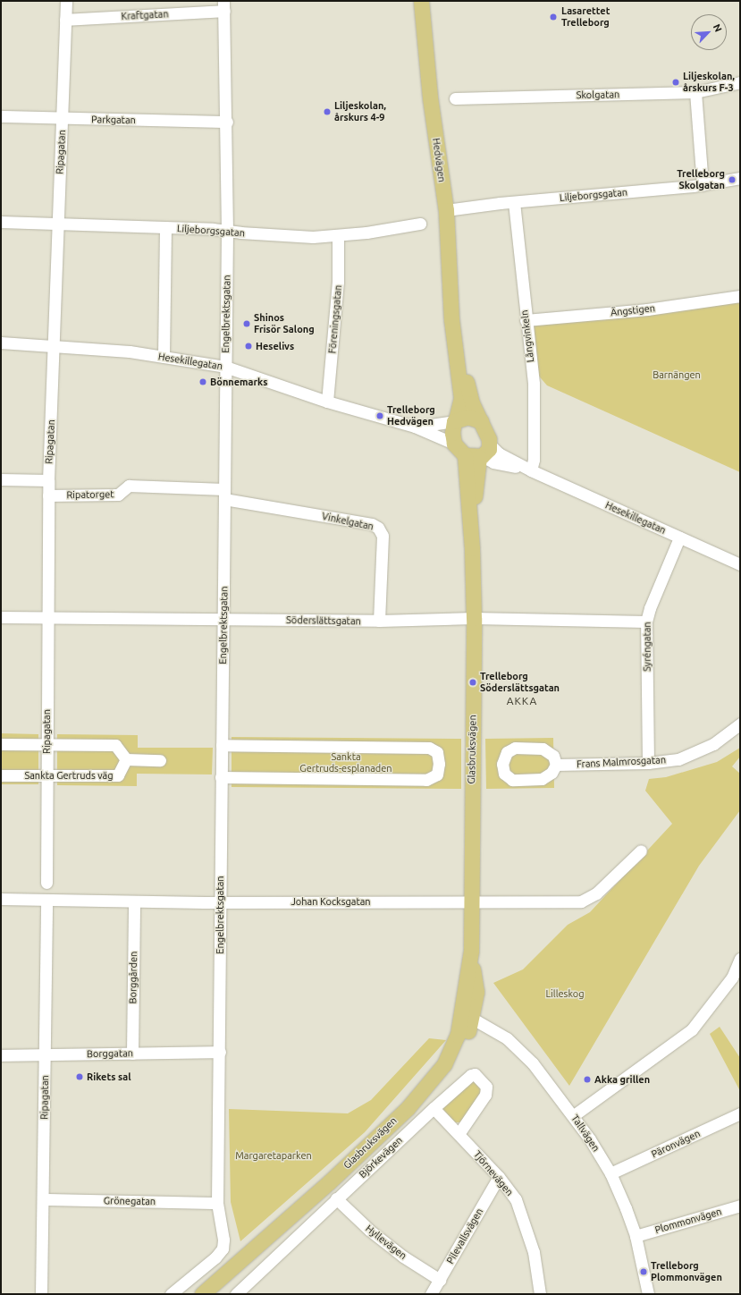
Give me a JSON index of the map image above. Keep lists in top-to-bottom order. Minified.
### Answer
{"streets":{"main road":["Hedvägen","Glasbruksvägen"],"street":["Kraftgatan","Skolgatan","Parkgatan","Ripagatan","Liljeborgsgatan","Ängstigen","Engelbrektsgatan","Föreningsgatan","Långvinkeln","Hesekillegatan","Ripatorget","Vinkelgatan","Söderslättsgatan","Syréngatan","Frans Malmrosgatan","Sankta Gertruds väg","Johan Kocksgatan","Borggården","Borggatan","Tallvägen","Päronvägen","Björkevägen","Tjörnevägen","Grönegatan","Plommonvägen","Pilevallsvägen","Hyllevägen"]},"crossings":[["Kraftgatan","Ripagatan"],["Kraftgatan","Engelbrektsgatan"],["Parkgatan","Ripagatan"],["Parkgatan","Engelbrektsgatan"],["Ripagatan","Liljeborgsgatan"],["Ripagatan","Hesekillegatan"],["Ripagatan","Ripatorget"],["Ripagatan","Söderslättsgatan"],["Ripagatan","Sankta Gertruds väg"],["Ripagatan","Johan Kocksgatan"],["Ripagatan","Borggatan"],["Ripagatan","Grönegatan"],["Hedvägen","Liljeborgsgatan"],["Hedvägen","Hesekillegatan"],["Hedvägen","Glasbruksvägen"],["Liljeborgsgatan","Engelbrektsgatan"],["Liljeborgsgatan","Föreningsgatan"],["Liljeborgsgatan","Långvinkeln"],["Ängstigen","Långvinkeln"],["Engelbrektsgatan","Hesekillegatan"],["Engelbrektsgatan","Vinkelgatan"],["Engelbrektsgatan","Söderslättsgatan"],["Engelbrektsgatan","Johan Kocksgatan"],["Engelbrektsgatan","Borggatan"],["Engelbrektsgatan","Grönegatan"],["Föreningsgatan","Hesekillegatan"],["Långvinkeln","Hesekillegatan"],["Hesekillegatan","Syréngatan"],["Hesekillegatan","Glasbruksvägen"],["Ripatorget","Vinkelgatan"],["Vinkelgatan","Söderslättsgatan"],["Söderslättsgatan","Syréngatan"],["Söderslättsgatan","Glasbruksvägen"],["Syréngatan","Frans Malmrosgatan"],["Glasbruksvägen","Johan Kocksgatan"],["Glasbruksvägen","Tallvägen"],["Johan Kocksgatan","Borggården"],["Borggården","Borggatan"],["Tallvägen","Päronvägen"],["Tallvägen","Plommonvägen"],["Björkevägen","Tjörnevägen"],["Björkevägen","Hyllevägen"],["Tjörnevägen","Pilevallsvägen"],["Pilevallsvägen","Hyllevägen"]],"districts":["AKKA"],"parks":["Barnängen","Sankta Gertruds-esplanaden","Lilleskog","Margaretaparken"],"places":["Lasarettet Trelleborg","Liljeskolan, årskurs F-3","Liljeskolan, årskurs 4-9","Trelleborg Skolgatan","Shinos Frisör Salong","Heselivs","Bönnemarks","Trelleborg Hedvägen","Trelleborg Söderslättsgatan","Rikets sal","Akka grillen","Trelleborg Plommonvägen"],"north":"top right"}
